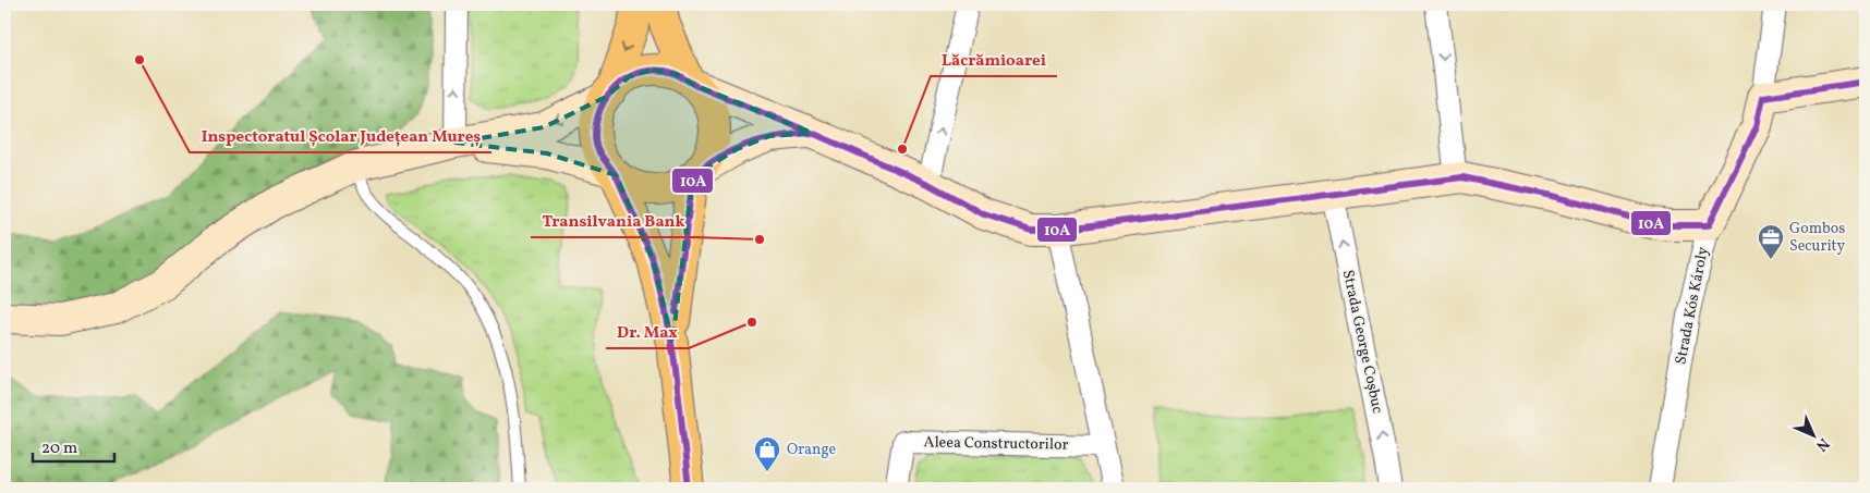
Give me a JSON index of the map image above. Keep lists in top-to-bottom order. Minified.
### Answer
{"streets":{"street":["Strada Kós Károly","Strada George Coșbuc","Aleea Constructorilor"]},"one_way":["Strada George Coșbuc"],"places":{"other":["Inspectoratul Școlar Județean Mureș","Lăcrămioarei","Transilvania Bank","Dr. Max"],"office":["Gombos Security"],"shop":["Orange"]},"lines":["transit line 10A"],"scale_bar":"20 m","north":"bottom right"}
